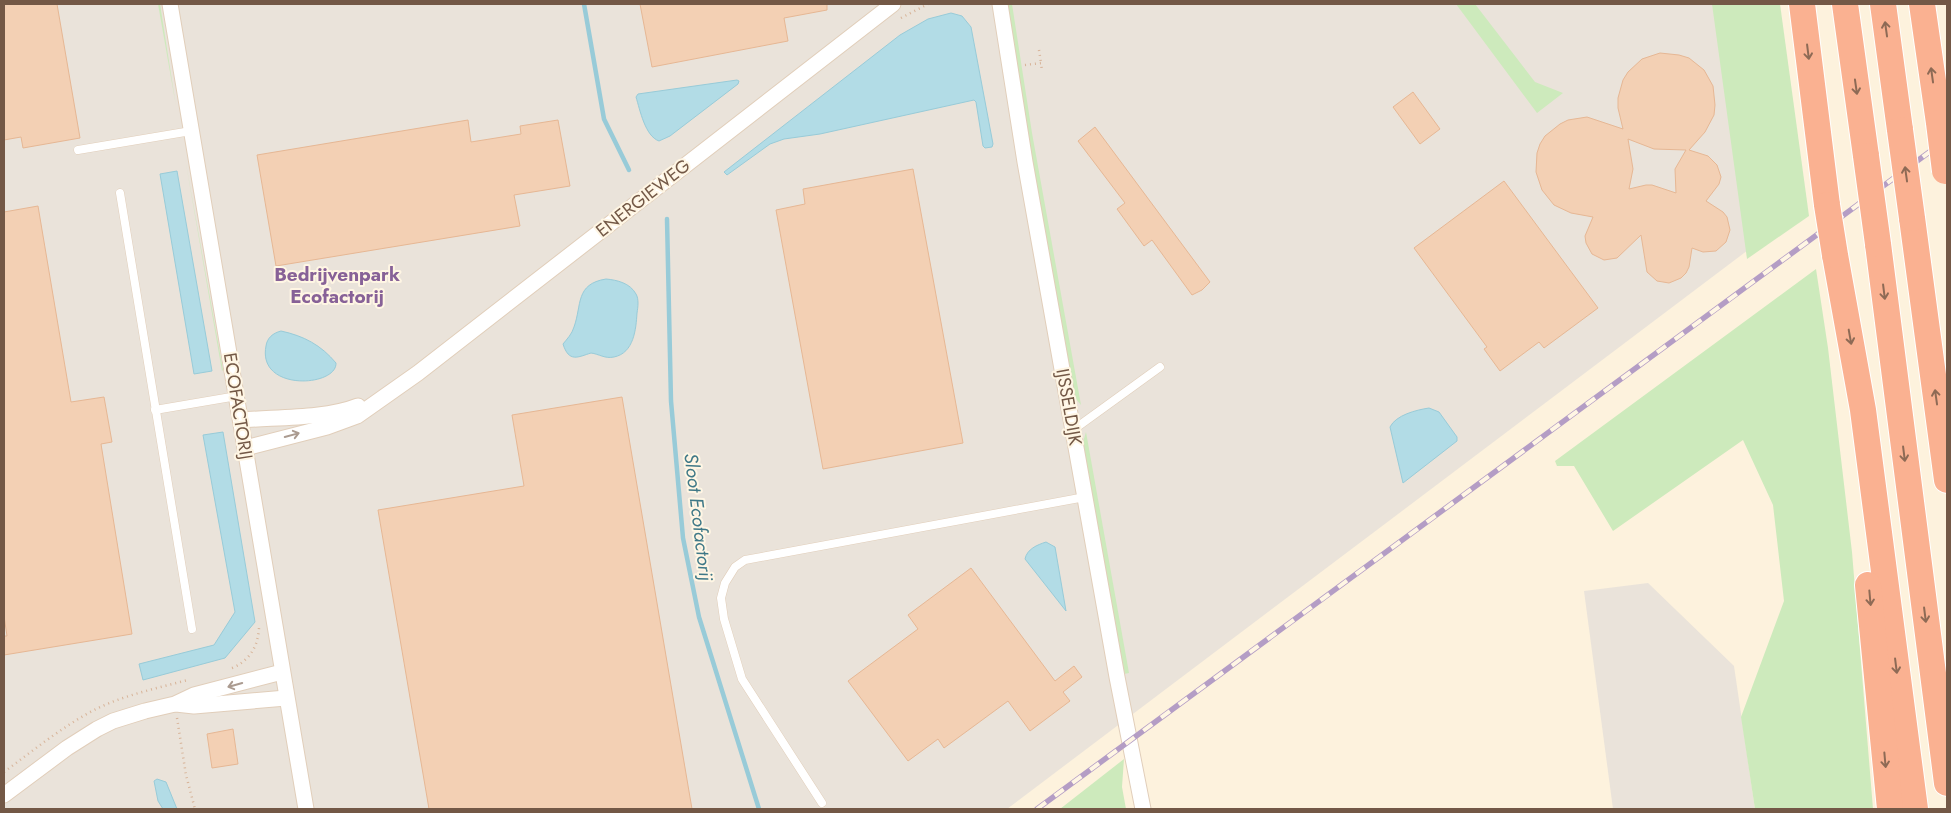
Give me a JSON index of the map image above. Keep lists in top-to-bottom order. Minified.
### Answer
{"streets":{"street":["ENERGIEWEG","ECOFACTORIJ","IJSSELDIJK"]},"crossings":[["ENERGIEWEG","ECOFACTORIJ"]],"districts":["Bedrijvenpark Ecofactorij"],"water":["Sloot Ecofactorij"]}
